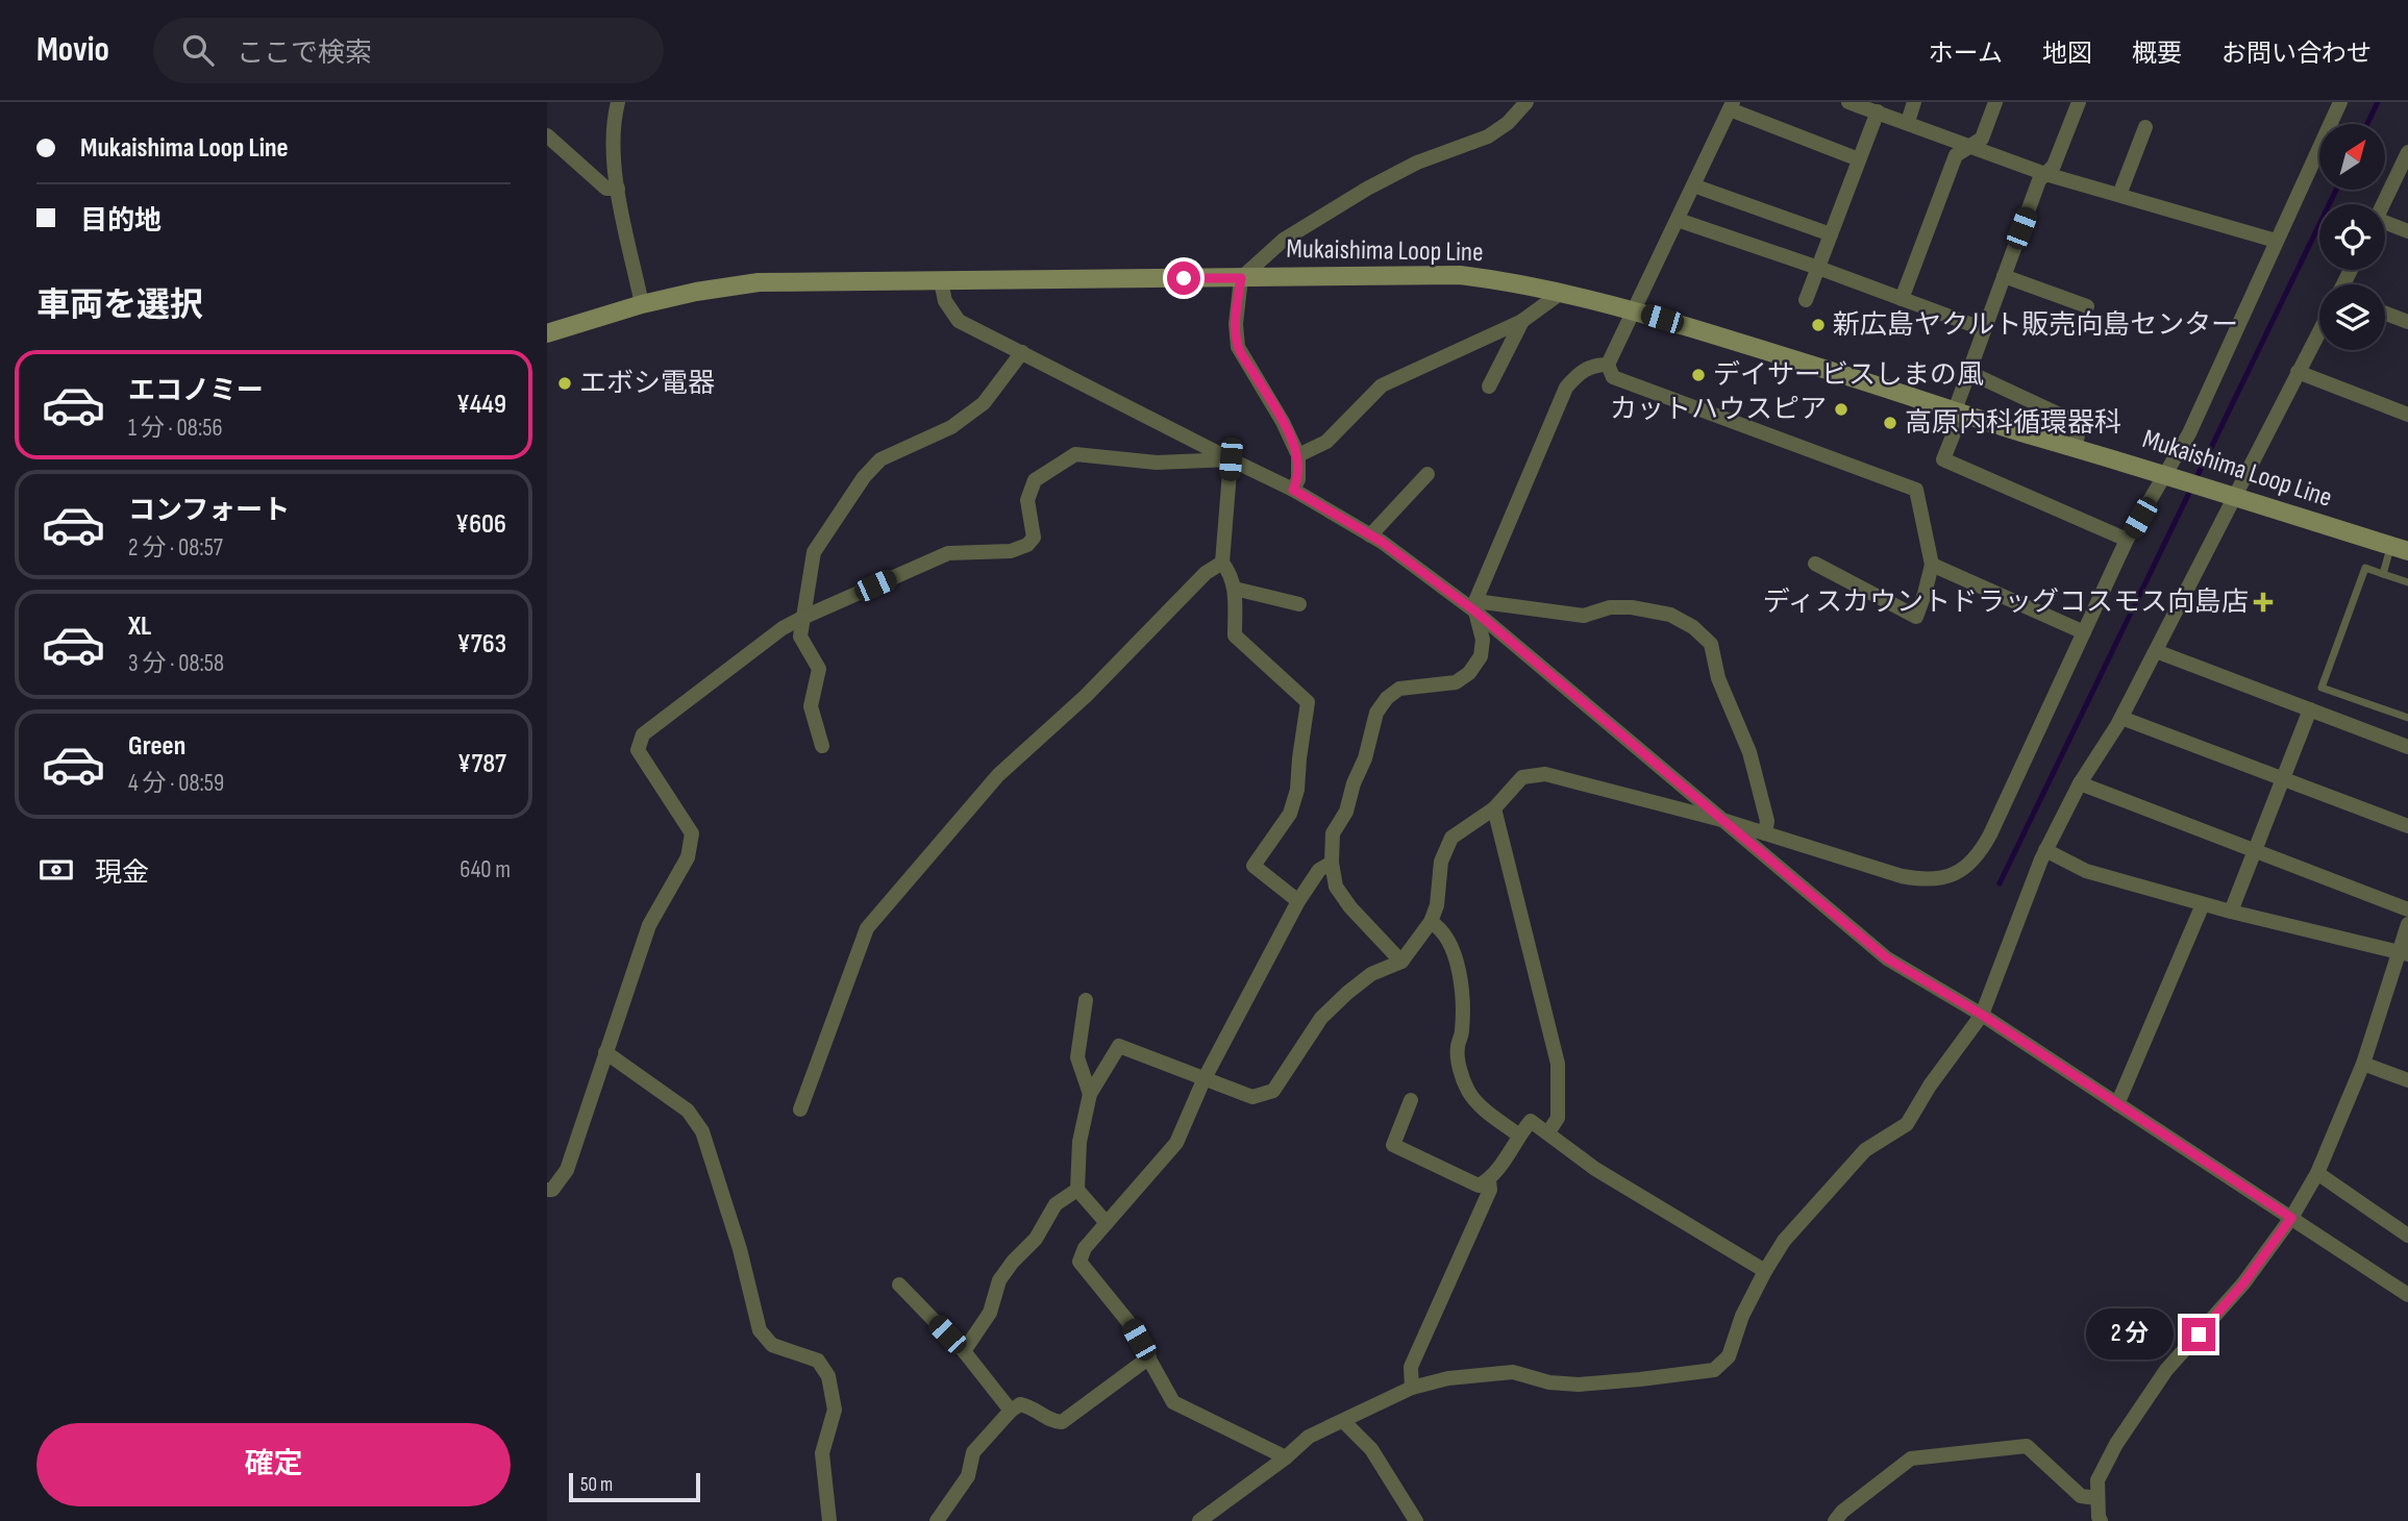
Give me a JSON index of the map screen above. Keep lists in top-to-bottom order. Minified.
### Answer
{"streets":{"main road":["Mukaishima Loop Line"]},"places":{"other":["新広島ヤクルト販売向島センター","デイサービスしまの風","エボシ電器","カットハウスピア","高原内科循環器科"],"health":["ディスカウントドラッグコスモス向島店"]},"scale_bar":"50 m","north":"top right","page":{"header":"Movio","search":"ここで検索","nav":["ホーム","地図","概要","お問い合わせ"],"banner":["Mukaishima Loop Line","目的地"],"heading":"車両を選択","list":[{"name":"エコノミー","note":"1 分 · 08:56","value":"¥449"},{"name":"コンフォート","note":"2 分 · 08:57","value":"¥606"},{"name":"XL","note":"3 分 · 08:58","value":"¥763"},{"name":"Green","note":"4 分 · 08:59","value":"¥787"}],"pay":["現金","640 m"],"bubble":"2 分","buttons":"確定","scale":"50 m"}}
